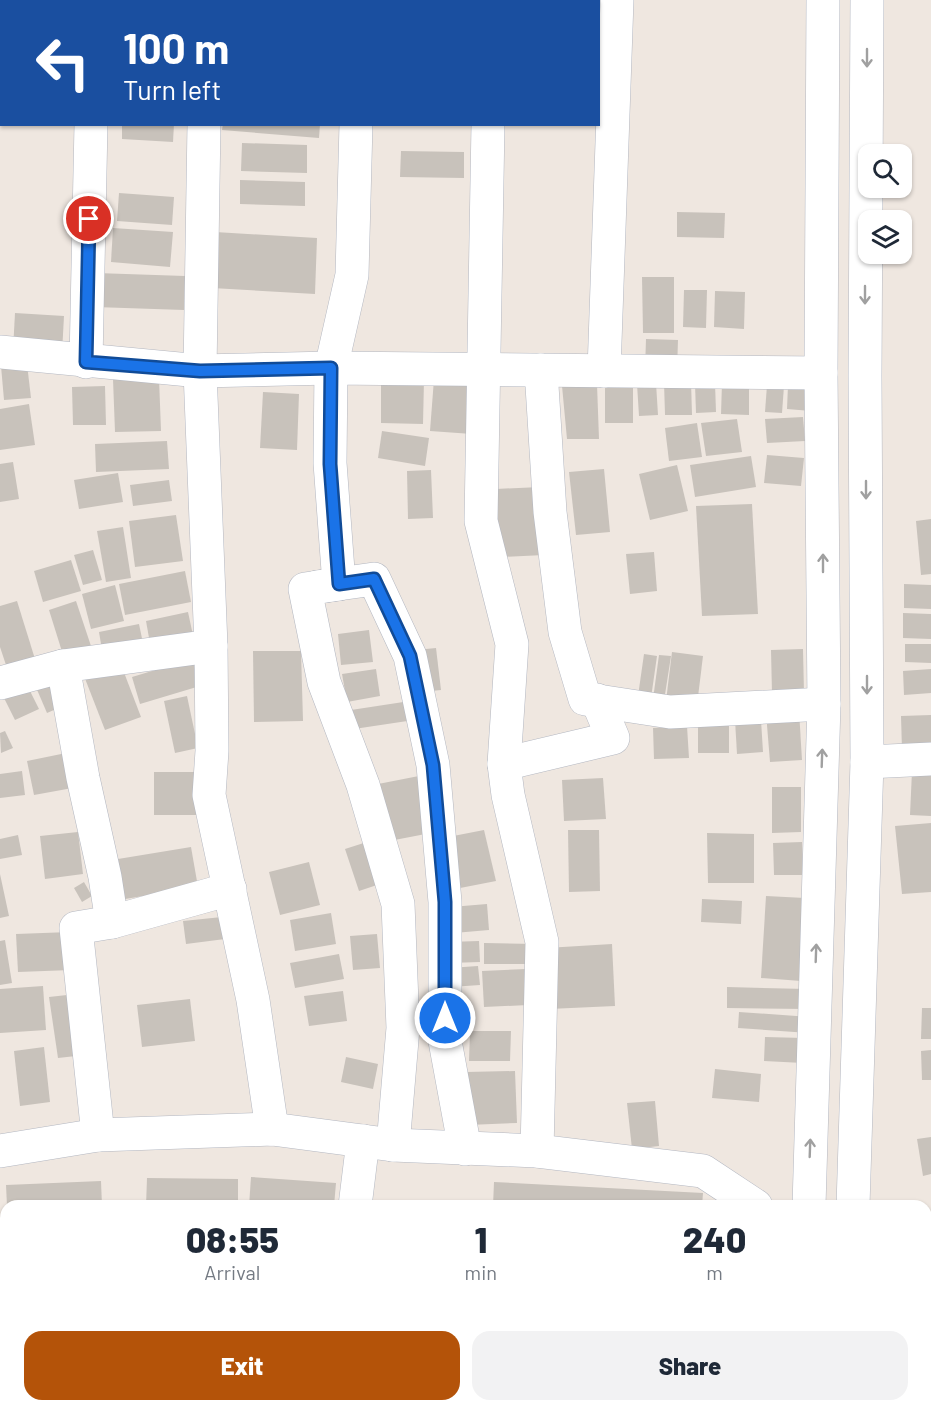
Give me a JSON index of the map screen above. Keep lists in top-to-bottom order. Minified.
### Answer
{"page":{"turn":["100 m","Turn left"],"eta":["08:55","Arrival","1","min","240","m"],"buttons":["Exit","Share"]}}
